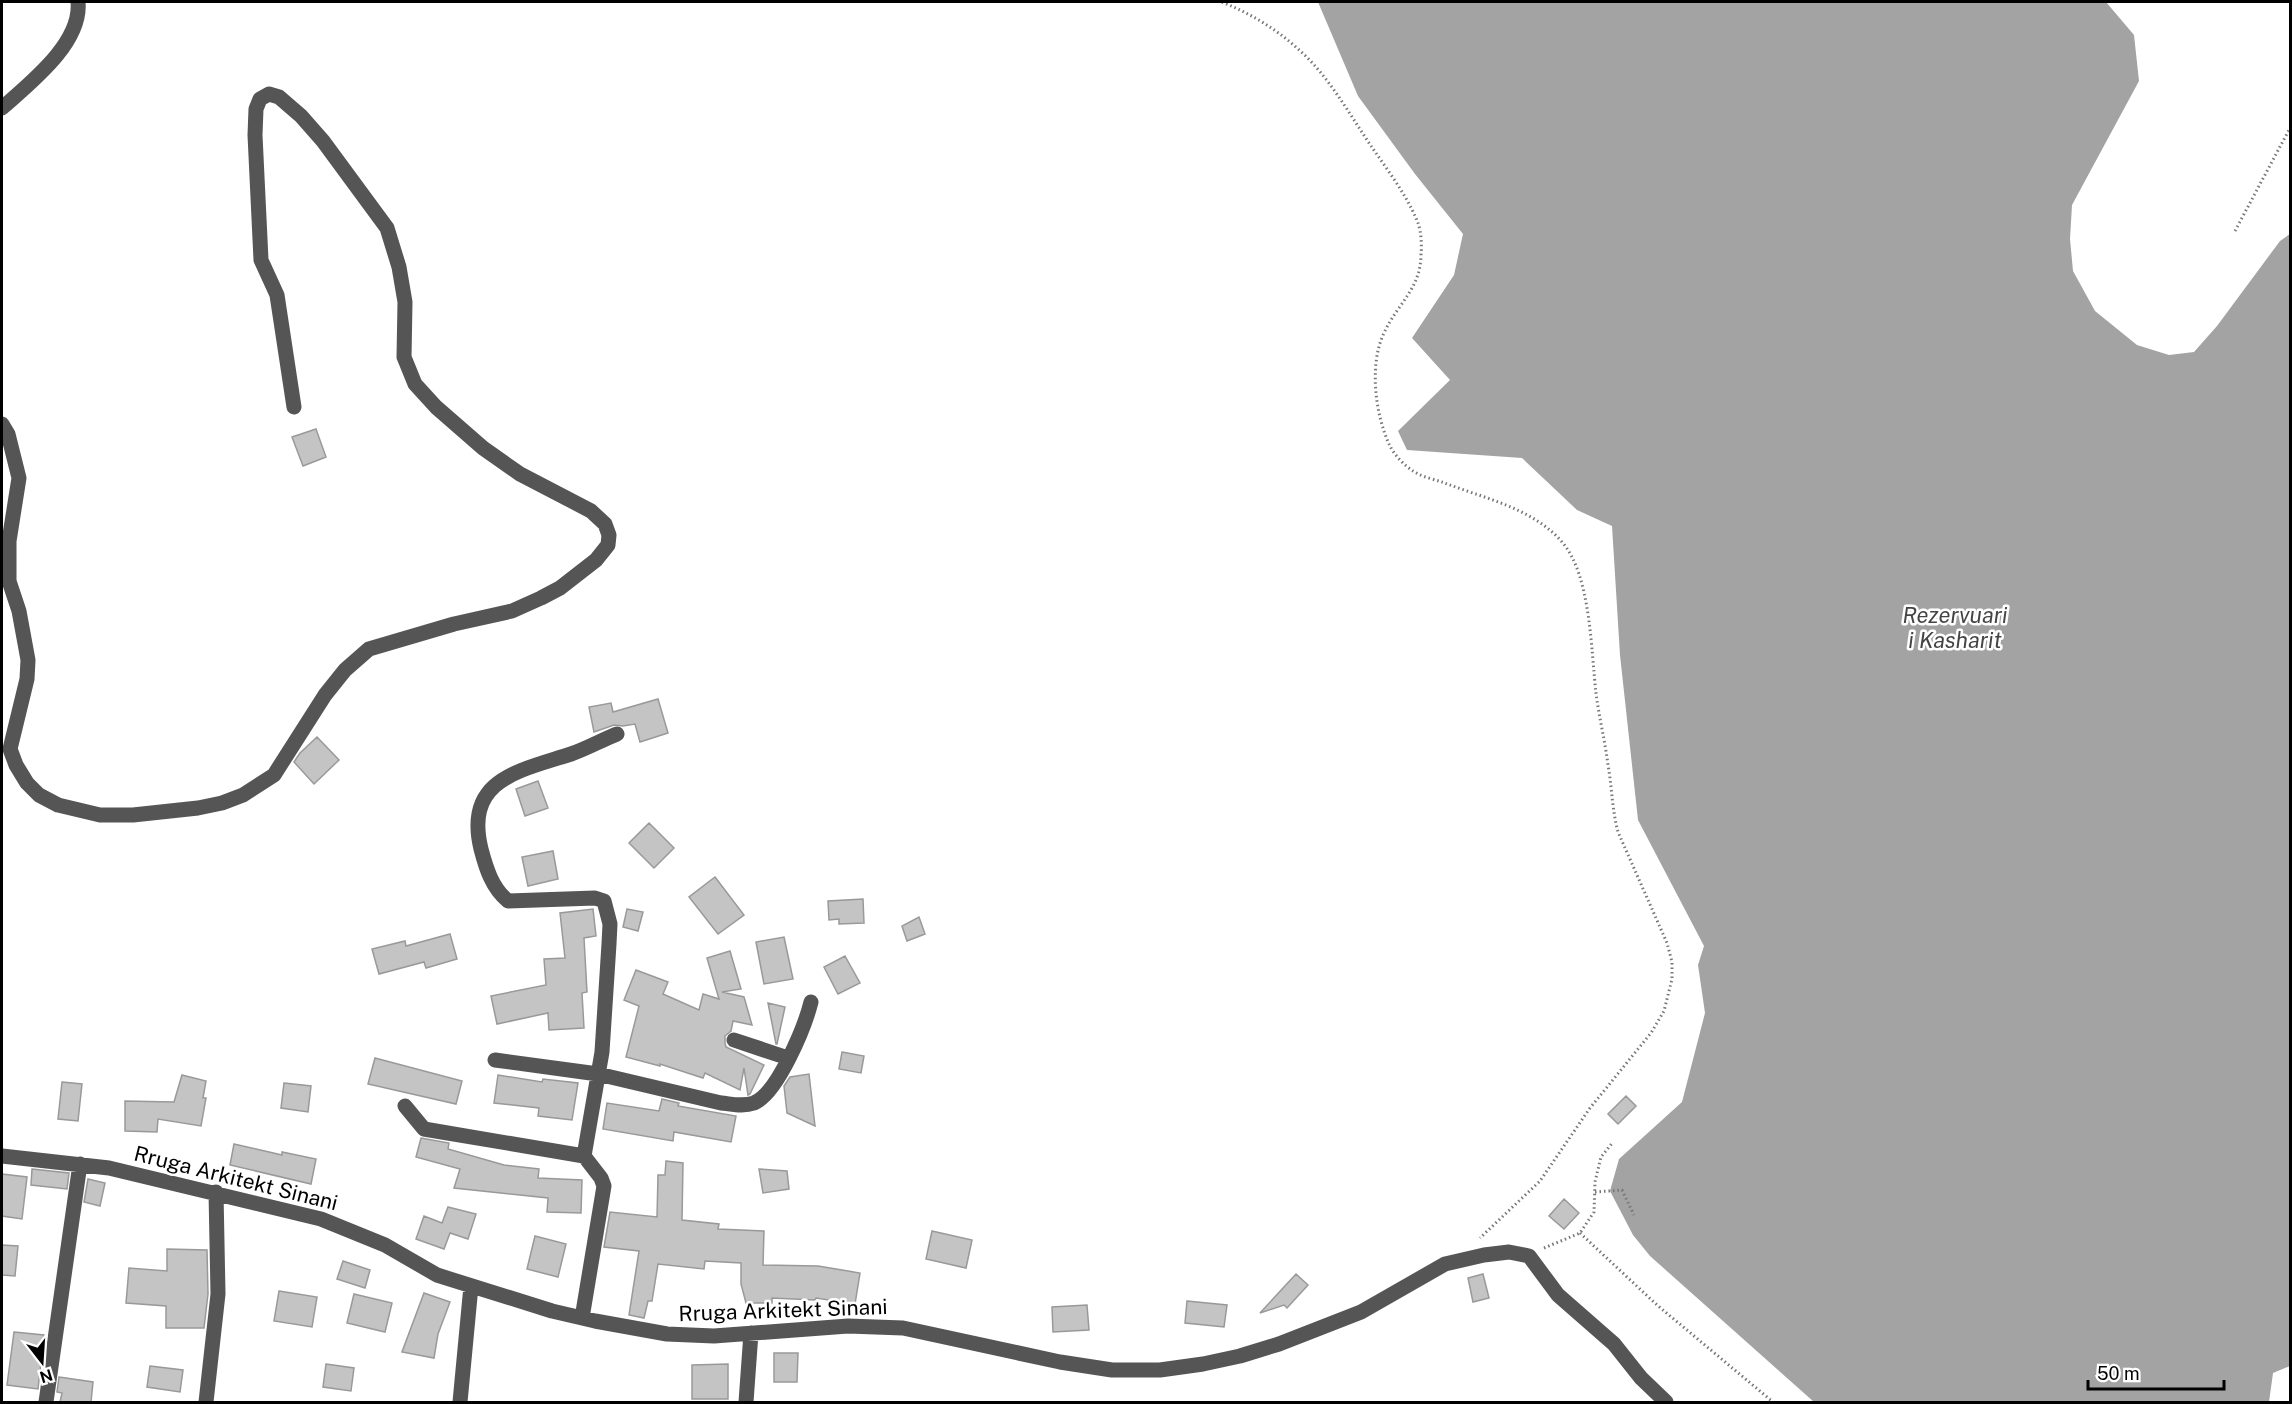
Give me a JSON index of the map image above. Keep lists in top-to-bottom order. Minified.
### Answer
{"streets":{"street":["Rruga Arkitekt Sinani"]},"water":["Rezervuari i Kasharit"],"scale_bar":"50 m","north":"bottom"}
